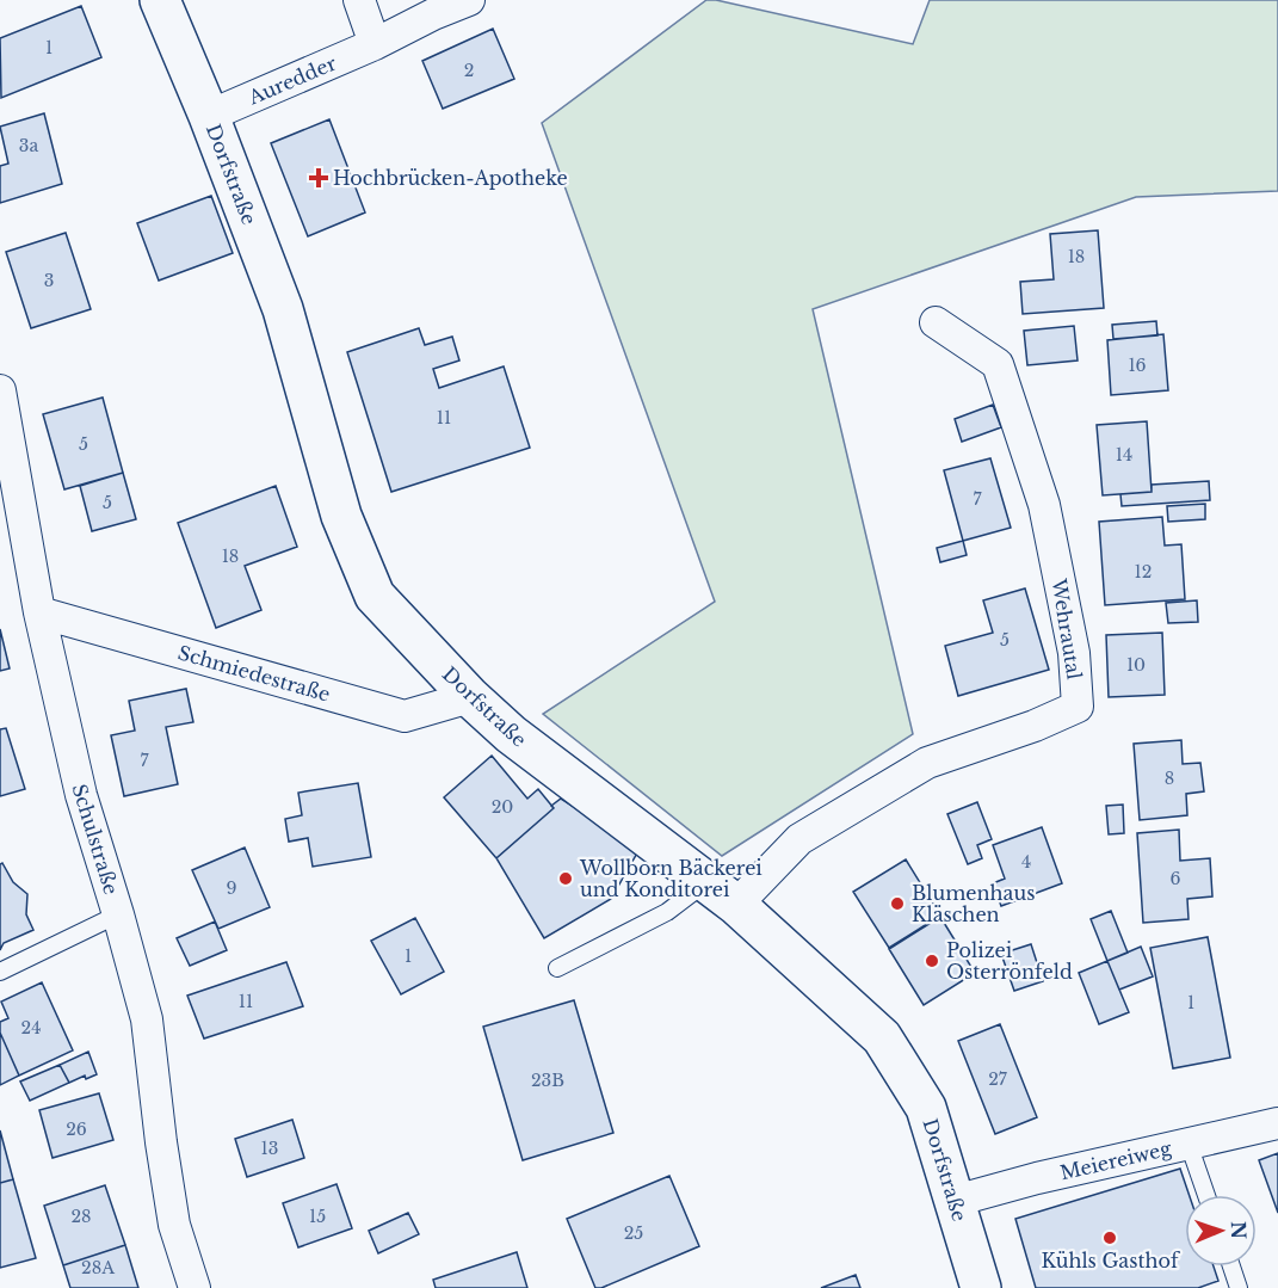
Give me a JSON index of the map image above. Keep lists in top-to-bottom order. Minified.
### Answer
{"streets":{"main road":["Dorfstraße"],"street":["Auredder","Wehrautal","Schmiedestraße","Schulstraße","Meiereiweg"]},"crossings":[["Auredder","Dorfstraße"],["Dorfstraße","Wehrautal"],["Dorfstraße","Schmiedestraße"],["Dorfstraße","Meiereiweg"],["Schmiedestraße","Schulstraße"]],"places":{"health":["Hochbrücken-Apotheke"],"other":["Wollborn Bäckerei und Konditorei","Blumenhaus Kläschen","Polizei Osterrönfeld","Kühls Gasthof"]},"house_numbers":["1","2","3a","18","3","16","11","5","14","7","5","18","12","5","10","7","8","20","4","6","9","1","11","1","24","27","23B","26","13","28","15","25","28A"],"north":"right"}
